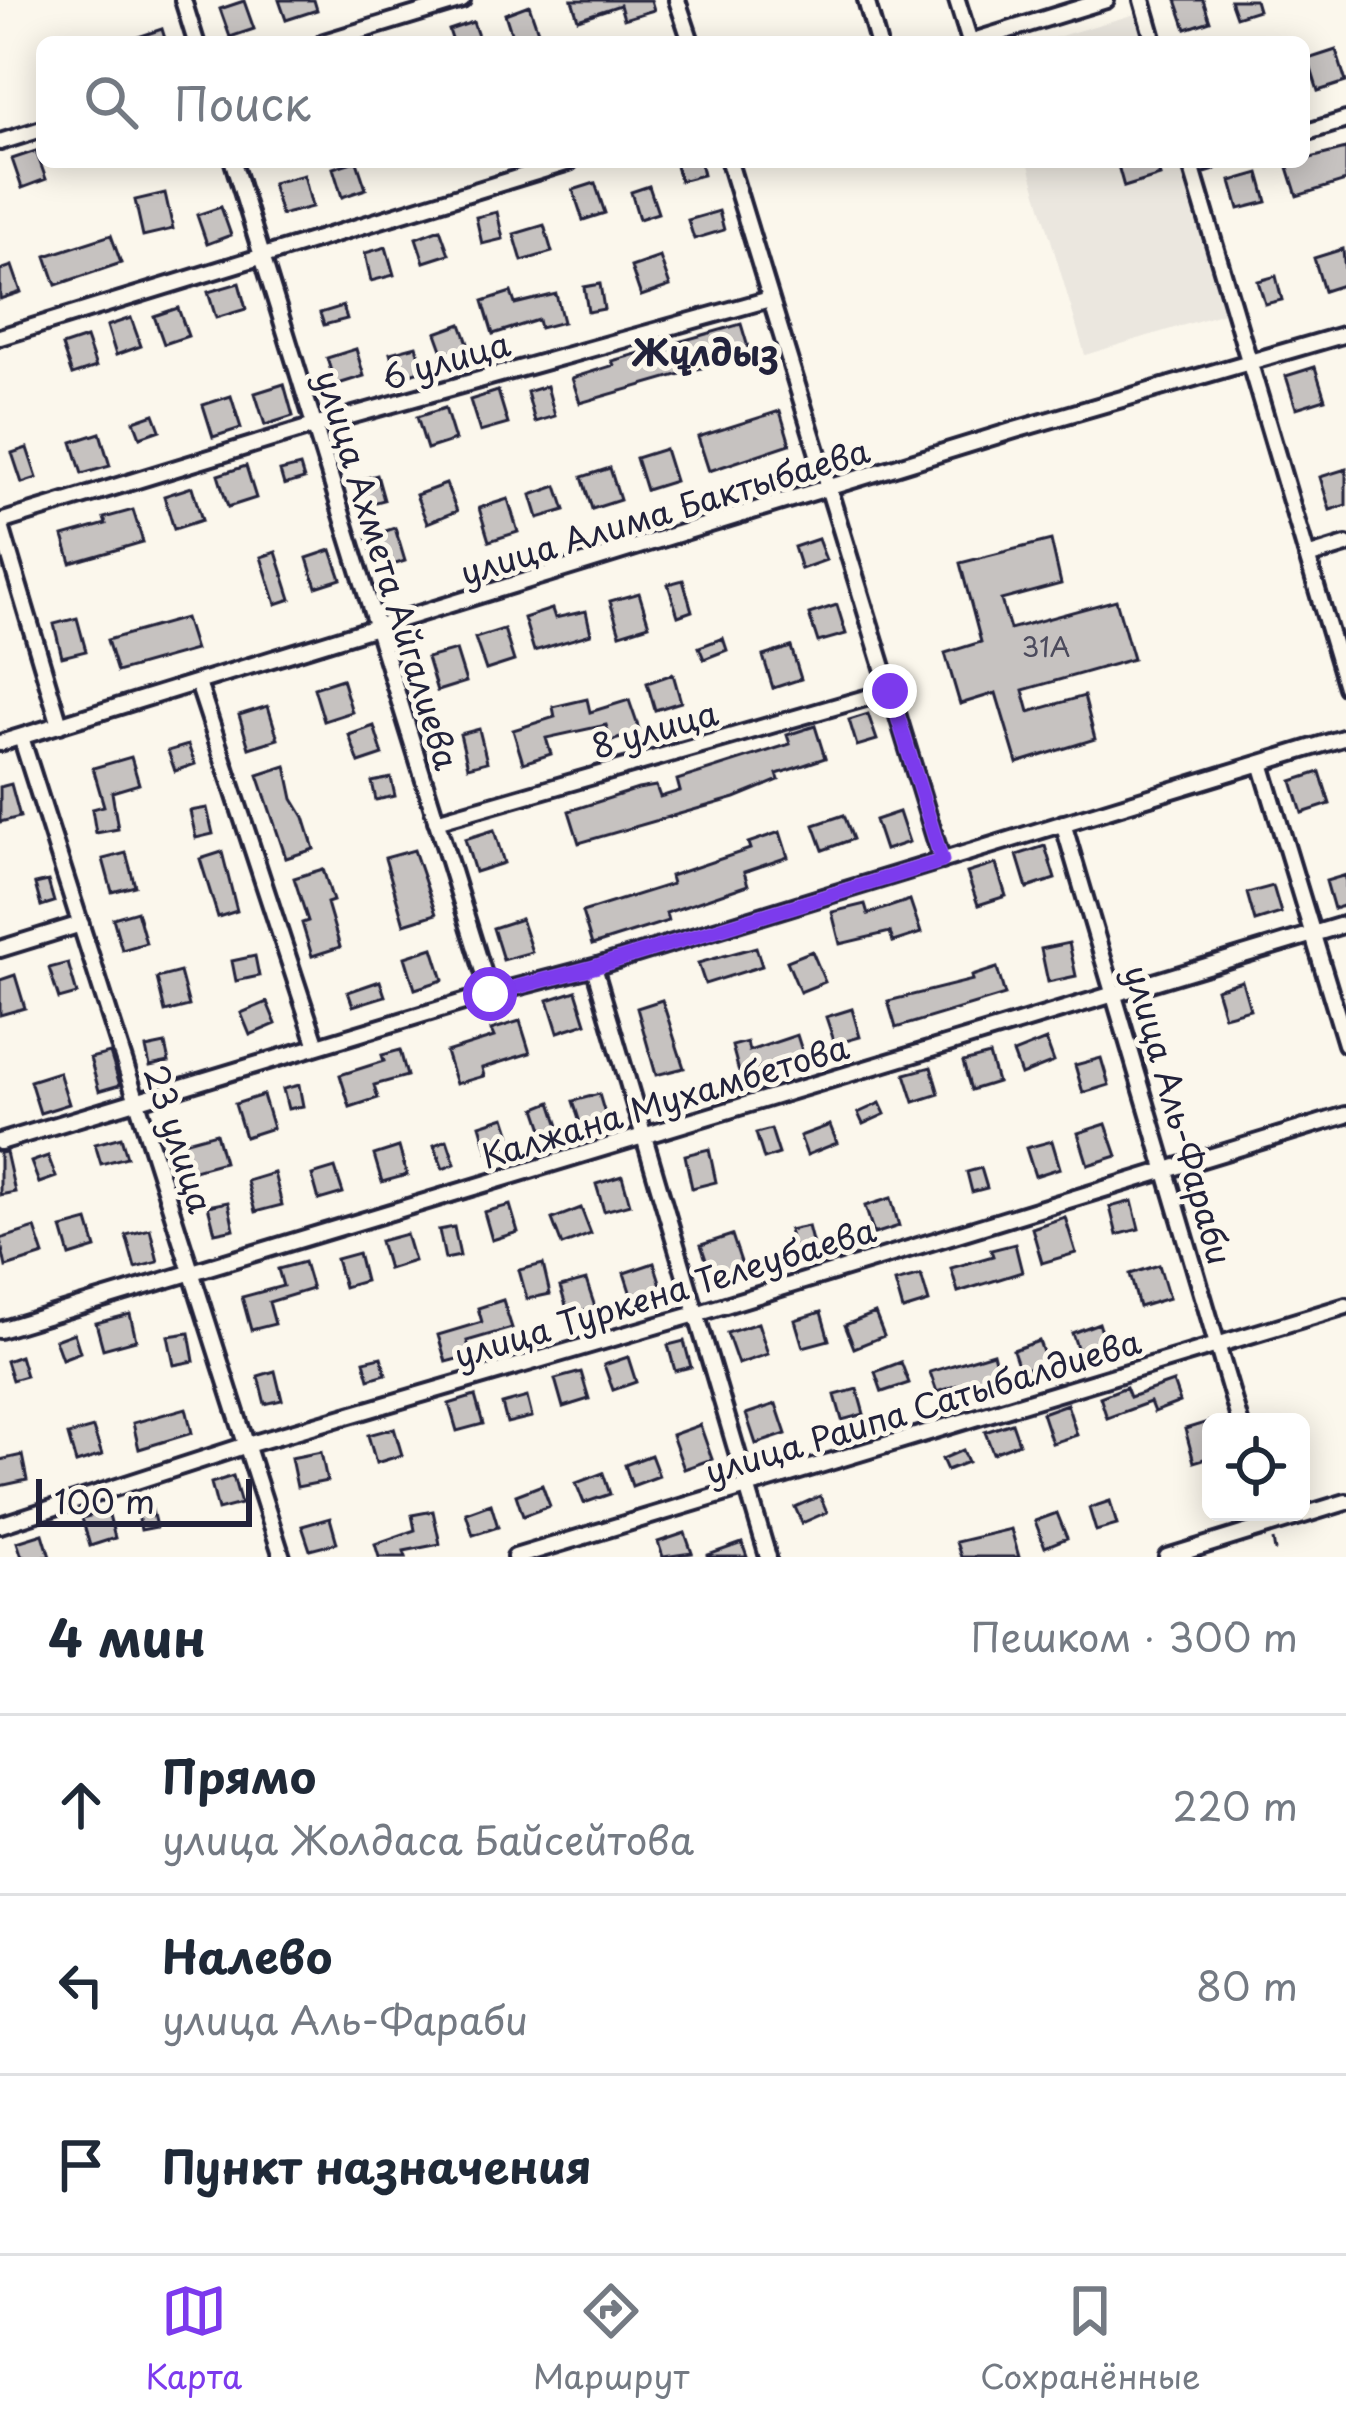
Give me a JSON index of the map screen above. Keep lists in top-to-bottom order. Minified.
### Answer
{"streets":{"street":["6 улица","улица Алима Бактыбаева","улица Ахмета Айгалиева","8 улица","Калжана Мухамбетова","улица Аль-Фараби","23 улица","улица Туркена Телеубаева","улица Раипа Сатыбалдиева"]},"crossings":[["6 улица","улица Ахмета Айгалиева"],["улица Алима Бактыбаева","улица Ахмета Айгалиева"],["улица Алима Бактыбаева","23 улица"],["улица Ахмета Айгалиева","8 улица"],["Калжана Мухамбетова","улица Аль-Фараби"],["Калжана Мухамбетова","23 улица"],["улица Аль-Фараби","улица Туркена Телеубаева"],["улица Аль-Фараби","улица Раипа Сатыбалдиева"],["23 улица","улица Туркена Телеубаева"]],"districts":["Жұлдыз"],"house_numbers":["31А"],"scale_bar":"100 m","page":{"search":"Поиск","scale":"100 m","heading":["4 мин","Пешком · 300 m"],"list":[["Прямо","улица Жолдаса Байсейтова","220 m"],["Налево","улица Аль-Фараби","80 m"],"Пункт назначения"],"nav":["Карта","Маршрут","Сохранённые"]}}
